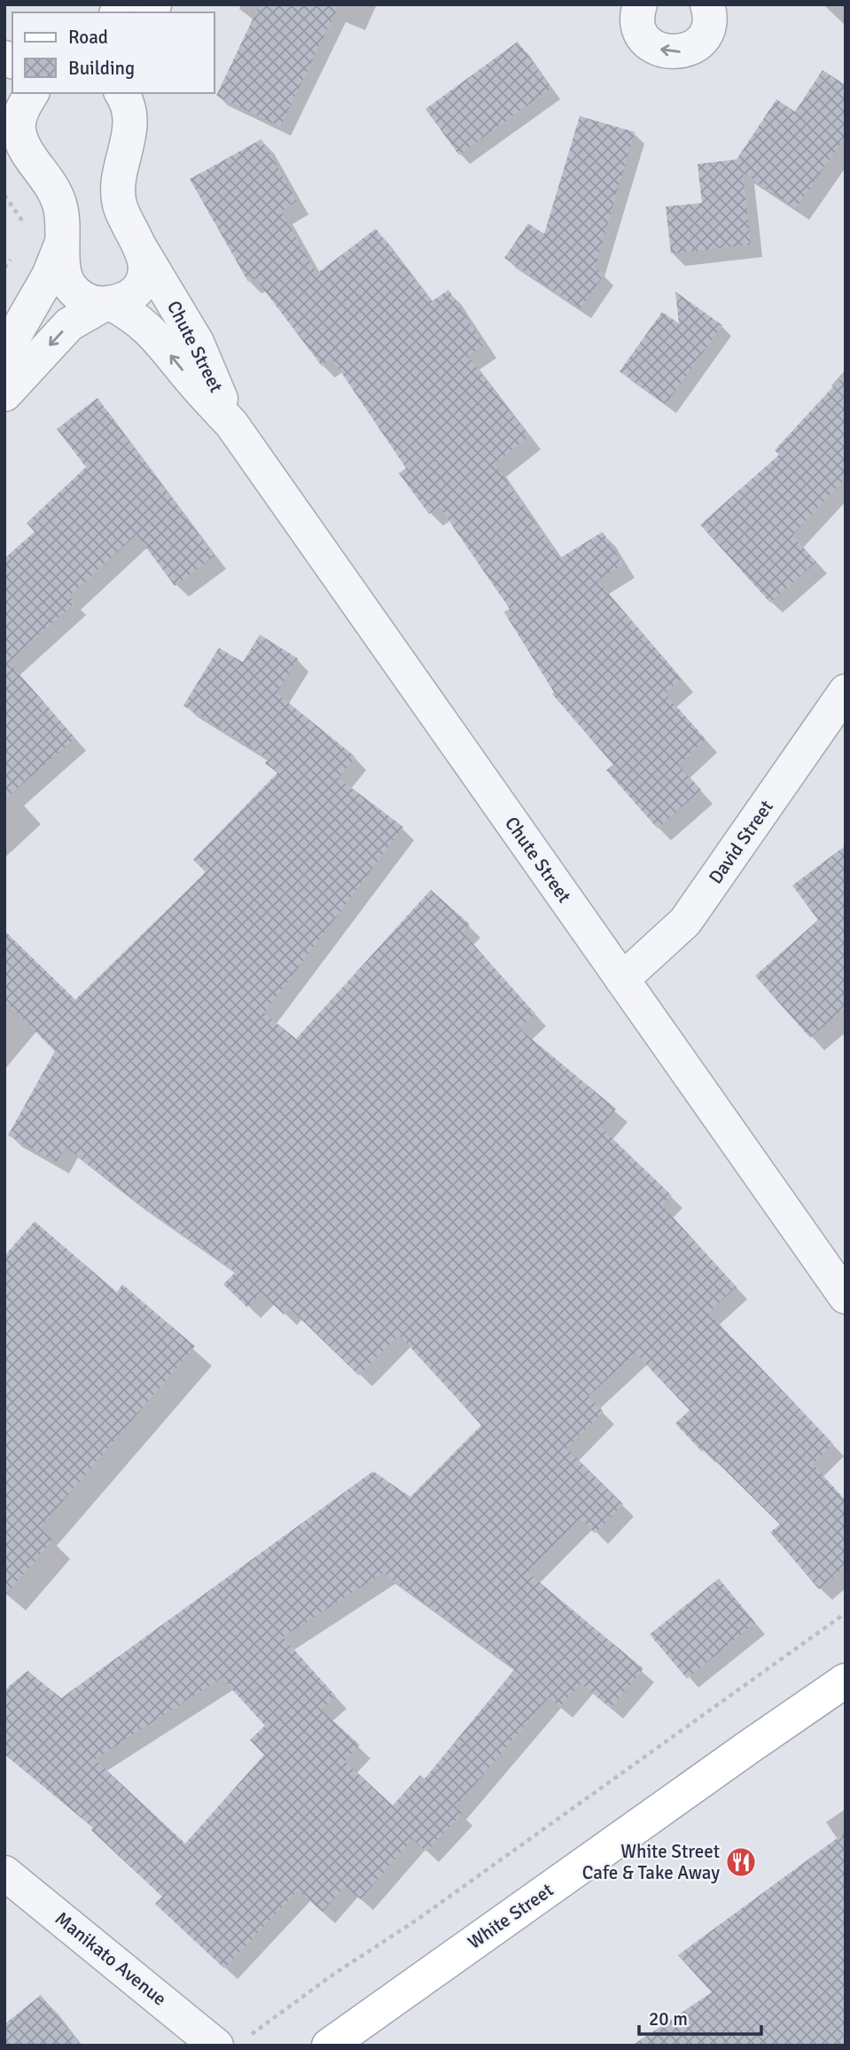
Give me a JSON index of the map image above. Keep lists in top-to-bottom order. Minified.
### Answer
{"streets":{"main road":["White Street"],"street":["Chute Street","David Street","Manikato Avenue"]},"crossings":[["Chute Street","David Street"]],"places":{"restaurant":["White Street Cafe & Take Away"]},"legend":["Road","Building"],"scale_bar":"20 m"}
